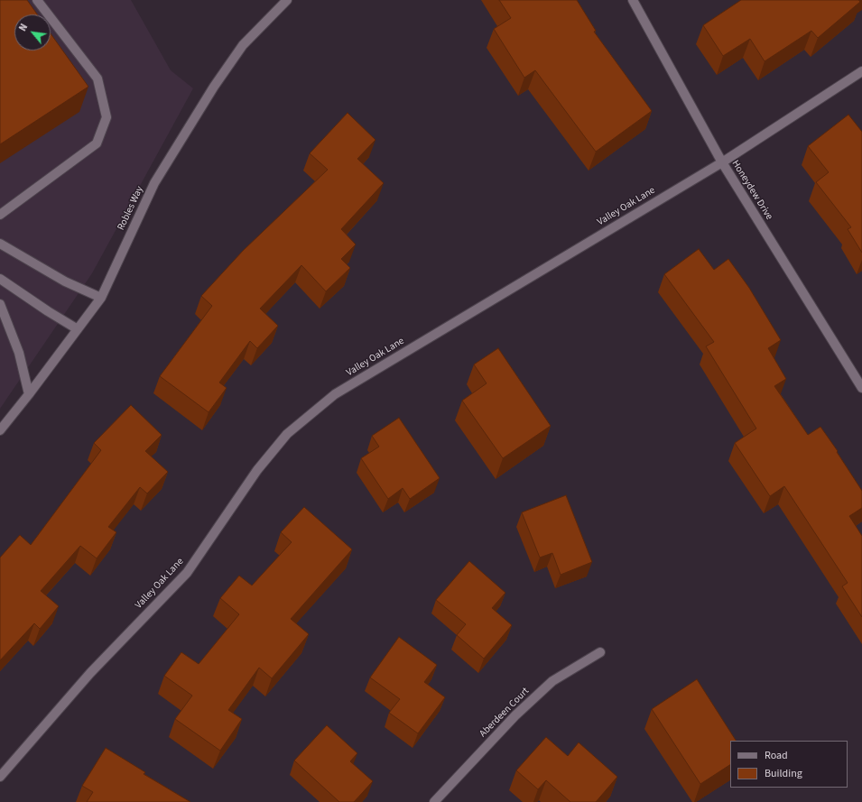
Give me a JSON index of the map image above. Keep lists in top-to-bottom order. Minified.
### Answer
{"streets":{"street":["Honeydew Drive","Valley Oak Lane","Robles Way","Aberdeen Court"]},"crossings":[["Honeydew Drive","Valley Oak Lane"]],"legend":["Road","Building"],"north":"top left"}
